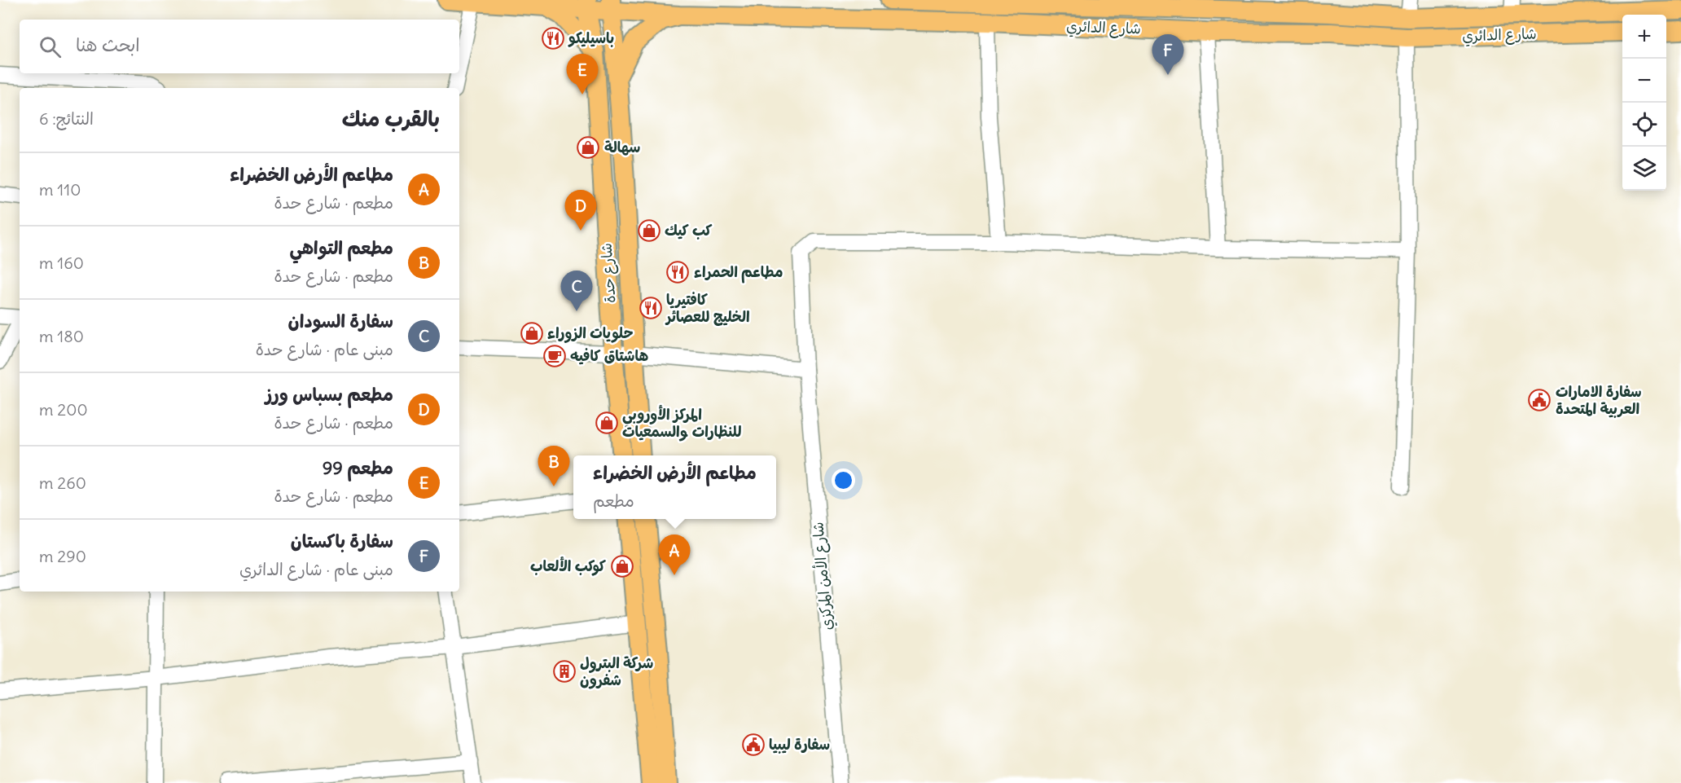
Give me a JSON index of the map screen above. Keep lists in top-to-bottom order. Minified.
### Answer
{"streets":{"main road":["شارع الدائري","شارع حدة"],"street":["شارع الأمن المركزي"]},"crossings":[["شارع الدائري","شارع حدة"]],"places":{"restaurant":["باسيليكو","مطاعم الحمراء","كافتيريا الخليج للعصائر"],"shop":["سهالة","كب كيك","حلويات الزوراء","المركز الأوروبي للنظارات والسمعيات","كوكب الألعاب"],"cafe":["هاشتاق كافيه"],"public building":["سفارة الامارات العربية المتحدة","سفارة ليبيا"],"building":["شركة البترول شفرون"]},"page":{"map_buttons":["+","−"],"search":"ابحث هنا","pins":["F","E","D","C","B","A"],"heading":["بالقرب منك","النتائج: 6"],"list":[{"mark":"A","name":"مطاعم الأرض الخضراء","note":"مطعم · شارع حدة","value":"110 m"},{"mark":"B","name":"مطعم التواهي","note":"مطعم · شارع حدة","value":"160 m"},{"mark":"C","name":"سفارة السودان","note":"مبنى عام · شارع حدة","value":"180 m"},{"mark":"D","name":"مطعم بسباس ورز","note":"مطعم · شارع حدة","value":"200 m"},{"mark":"E","name":"مطعم 99","note":"مطعم · شارع حدة","value":"260 m"},{"mark":"F","name":"سفارة باكستان","note":"مبنى عام · شارع الدائري","value":"290 m"}],"popup":["مطاعم الأرض الخضراء","مطعم"]}}
